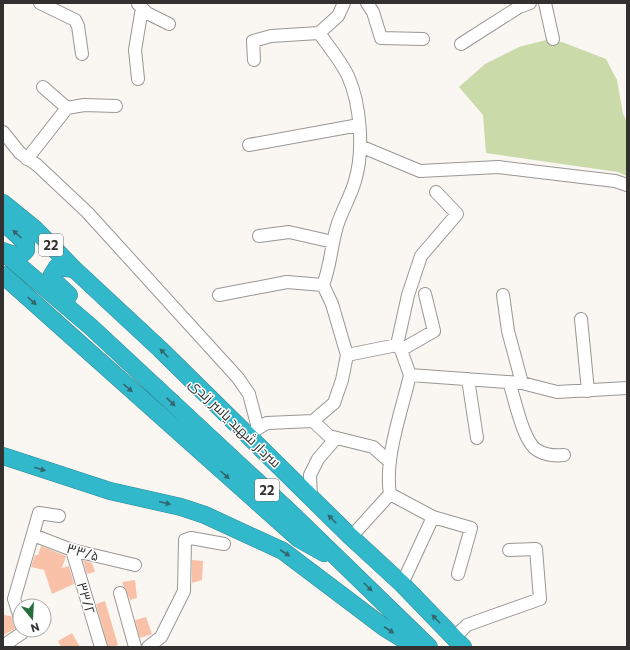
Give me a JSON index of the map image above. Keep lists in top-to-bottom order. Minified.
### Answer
{"streets":{"highway":["22","سردار شهید یاسر زندی"],"street":["۳۳/۵","۳۳/۲"]},"crossings":[["۳۳/۵","۳۳/۲"]],"north":"bottom"}
